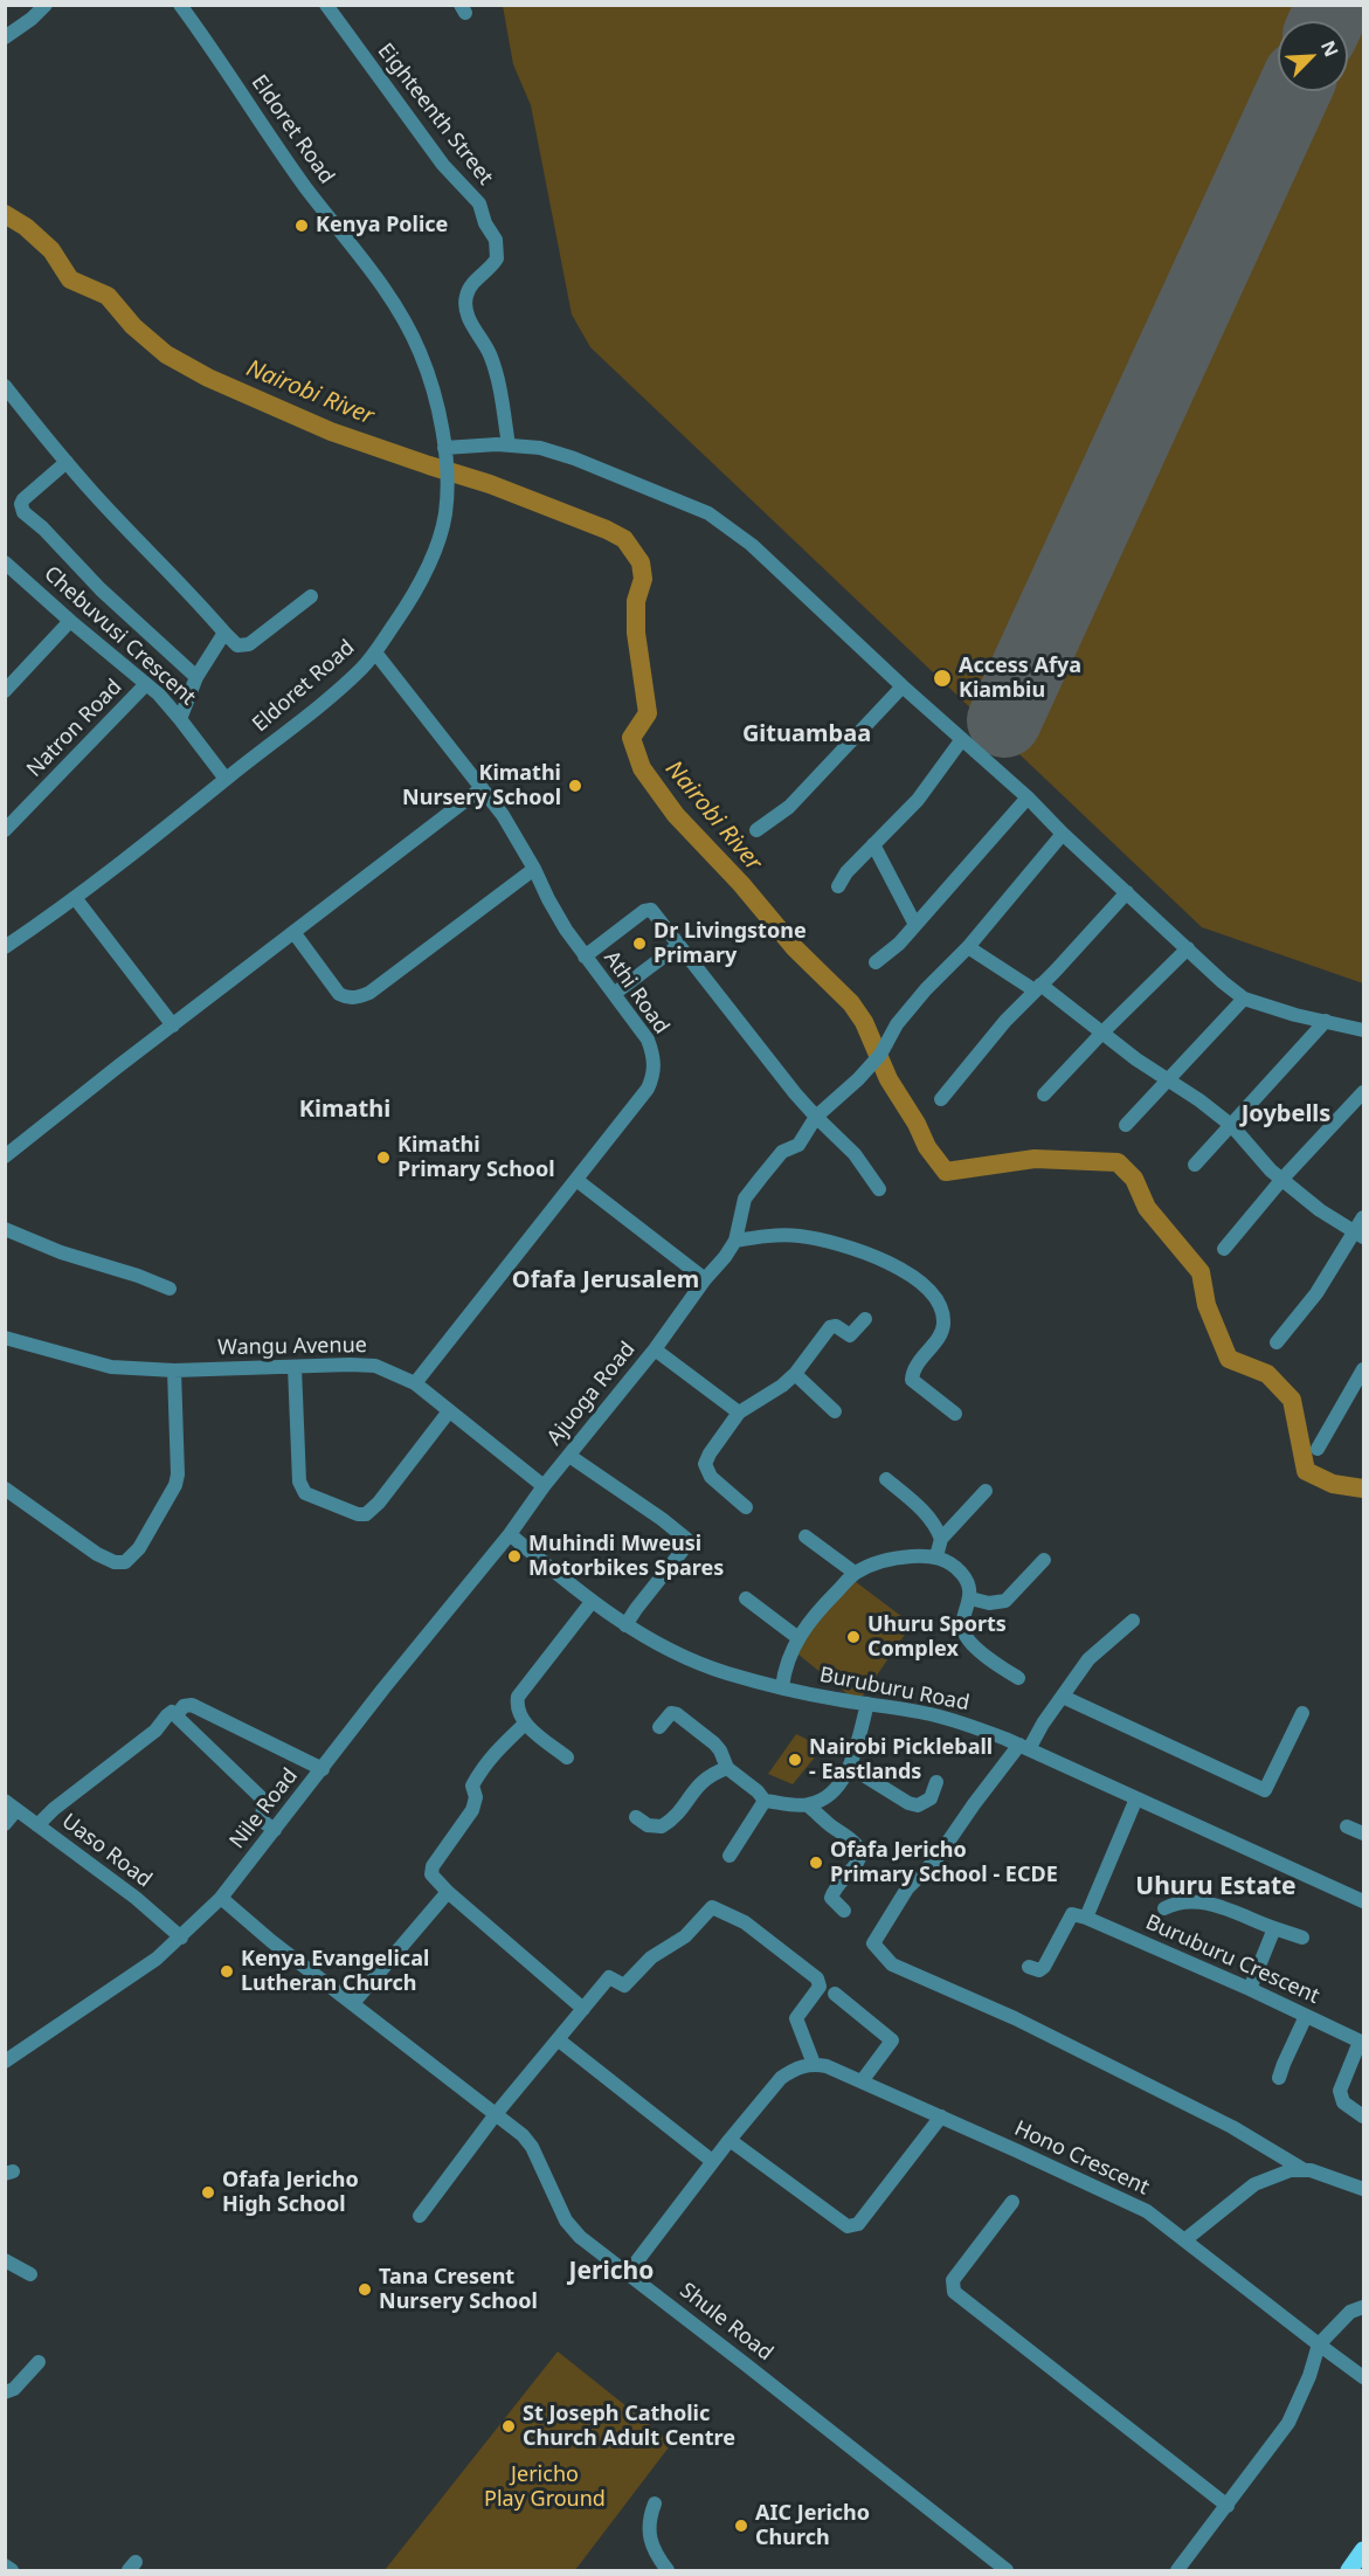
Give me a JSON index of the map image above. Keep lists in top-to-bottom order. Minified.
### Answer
{"streets":{"street":["Eighteenth Street","Eldoret Road","Chebuvusi Crescent","Natron Road","Athi Road","Wangu Avenue","Ajuoga Road","Buruburu Road","Nile Road","Uaso Road","Buruburu Crescent","Hono Crescent","Shule Road"]},"crossings":[["Eldoret Road","Chebuvusi Crescent"],["Eldoret Road","Athi Road"],["Chebuvusi Crescent","Natron Road"],["Athi Road","Wangu Avenue"],["Wangu Avenue","Ajuoga Road"],["Ajuoga Road","Buruburu Road"],["Ajuoga Road","Nile Road"],["Buruburu Road","Nile Road"],["Nile Road","Uaso Road"],["Nile Road","Shule Road"]],"districts":["Gituambaa","Kimathi","Joybells","Ofafa Jerusalem","Uhuru Estate","Jericho"],"water":["Nairobi River"],"parks":["Jericho Play Ground"],"places":["Kenya Police","Access Afya Kiambiu","Kimathi Nursery School","Dr Livingstone Primary","Kimathi Primary School","Muhindi Mweusi Motorbikes Spares","Uhuru Sports Complex","Nairobi Pickleball - Eastlands","Ofafa Jericho Primary School - ECDE","Kenya Evangelical Lutheran Church","Ofafa Jericho High School","Tana Cresent Nursery School","St Joseph Catholic Church Adult Centre","AIC Jericho Church"],"north":"top right"}
